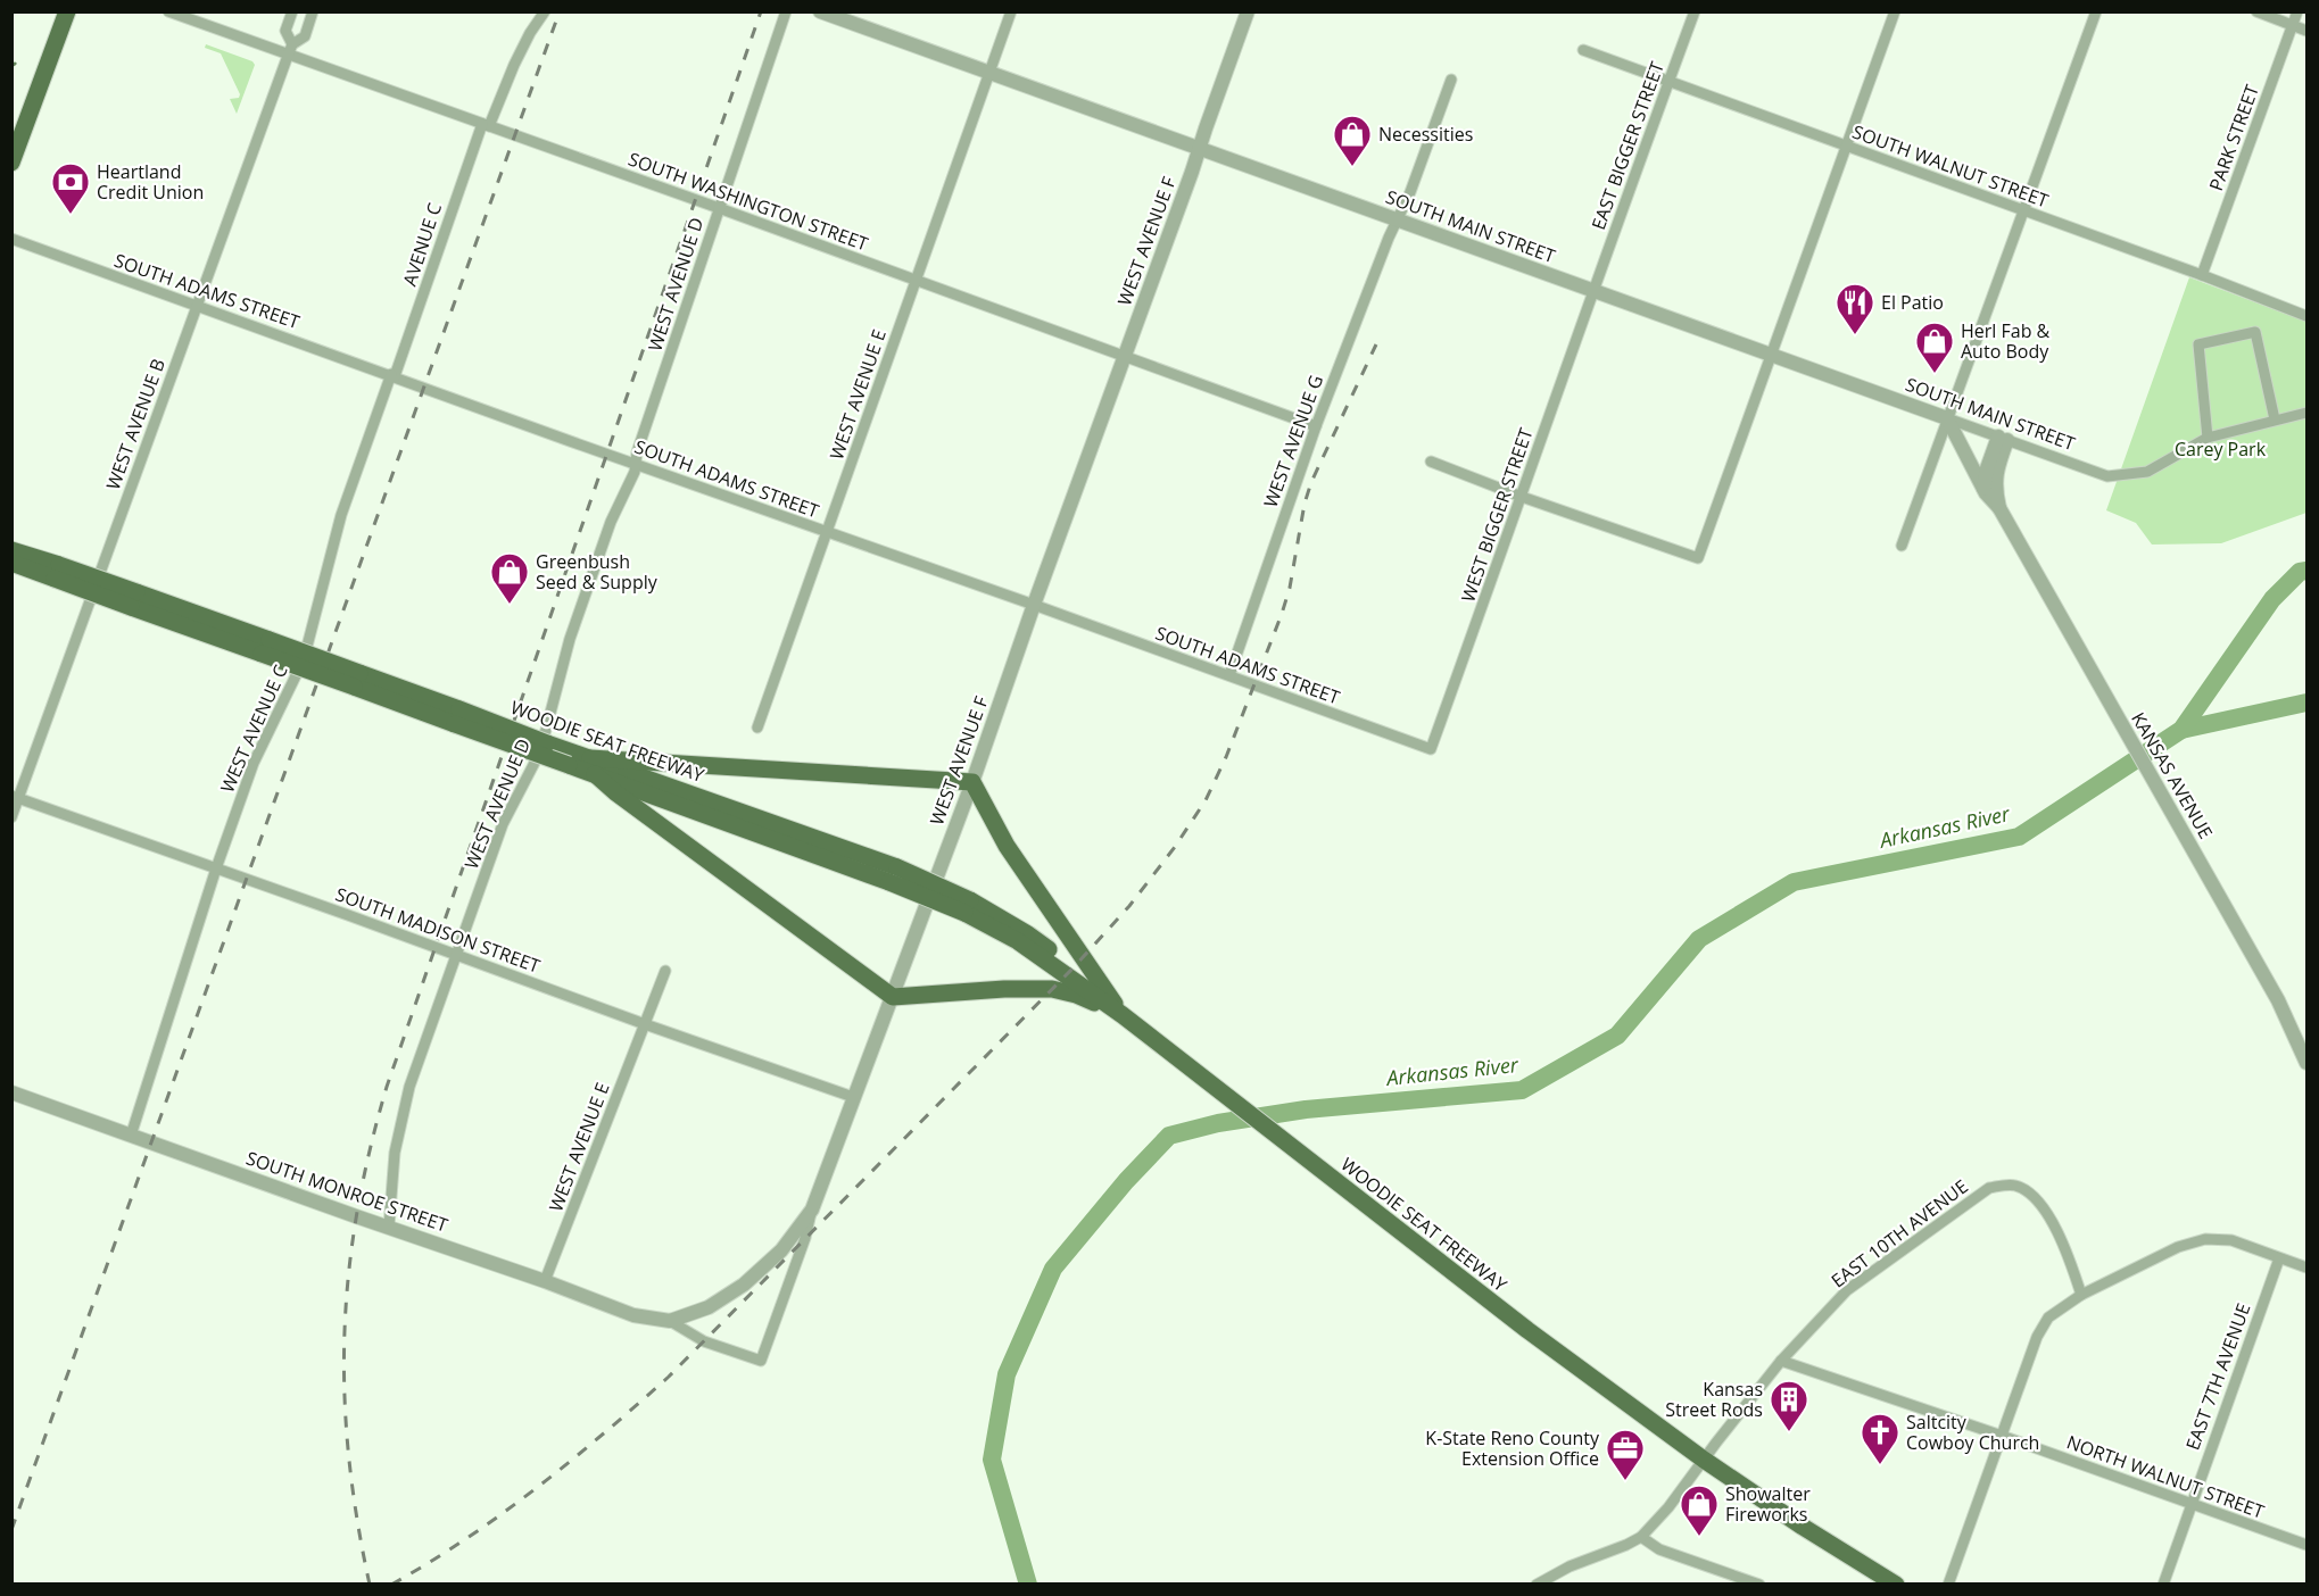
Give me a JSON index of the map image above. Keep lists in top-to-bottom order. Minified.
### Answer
{"streets":{"main road":["WOODIE SEAT FREEWAY"],"street":["PARK STREET","EAST BIGGER STREET","SOUTH WALNUT STREET","SOUTH WASHINGTON STREET","SOUTH MAIN STREET","WEST AVENUE F","AVENUE C","WEST AVENUE D","SOUTH ADAMS STREET","WEST AVENUE E","WEST AVENUE B","WEST AVENUE G","WEST BIGGER STREET","WEST AVENUE C","KANSAS AVENUE","SOUTH MADISON STREET","SOUTH MONROE STREET","EAST 10TH AVENUE","EAST 7TH AVENUE","NORTH WALNUT STREET"]},"crossings":[["PARK STREET","SOUTH WALNUT STREET"],["EAST BIGGER STREET","SOUTH WALNUT STREET"],["EAST BIGGER STREET","SOUTH MAIN STREET"],["EAST BIGGER STREET","WEST BIGGER STREET"],["SOUTH WASHINGTON STREET","WEST AVENUE F"],["SOUTH WASHINGTON STREET","AVENUE C"],["SOUTH WASHINGTON STREET","WEST AVENUE D"],["SOUTH WASHINGTON STREET","WEST AVENUE E"],["SOUTH WASHINGTON STREET","WEST AVENUE B"],["SOUTH WASHINGTON STREET","WEST AVENUE G"],["SOUTH MAIN STREET","WEST AVENUE F"],["SOUTH MAIN STREET","WEST AVENUE E"],["SOUTH MAIN STREET","WEST AVENUE G"],["SOUTH MAIN STREET","WEST BIGGER STREET"],["WEST AVENUE F","SOUTH ADAMS STREET"],["WEST AVENUE F","SOUTH MADISON STREET"],["WEST AVENUE F","SOUTH MONROE STREET"],["AVENUE C","SOUTH ADAMS STREET"],["AVENUE C","WEST AVENUE C"],["WEST AVENUE D","SOUTH ADAMS STREET"],["WEST AVENUE D","SOUTH MADISON STREET"],["WEST AVENUE D","SOUTH MONROE STREET"],["SOUTH ADAMS STREET","WEST AVENUE E"],["SOUTH ADAMS STREET","WEST AVENUE B"],["SOUTH ADAMS STREET","WEST AVENUE G"],["SOUTH ADAMS STREET","WEST BIGGER STREET"],["SOUTH ADAMS STREET","WEST AVENUE C"],["WEST AVENUE E","SOUTH MADISON STREET"],["WEST AVENUE E","SOUTH MONROE STREET"],["WEST AVENUE B","SOUTH MADISON STREET"],["WEST AVENUE C","SOUTH MADISON STREET"],["WEST AVENUE C","SOUTH MONROE STREET"],["WOODIE SEAT FREEWAY","EAST 10TH AVENUE"],["EAST 10TH AVENUE","NORTH WALNUT STREET"],["EAST 7TH AVENUE","NORTH WALNUT STREET"]],"water":["Arkansas River"],"parks":["Carey Park"],"places":{"shop":["Necessities","Herl Fab & Auto Body","Greenbush Seed & Supply","Showalter Fireworks"],"bank":["Heartland Credit Union"],"restaurant":["El Patio"],"building":["Kansas Street Rods"],"church":["Saltcity Cowboy Church"],"office":["K-State Reno County Extension Office"]}}
